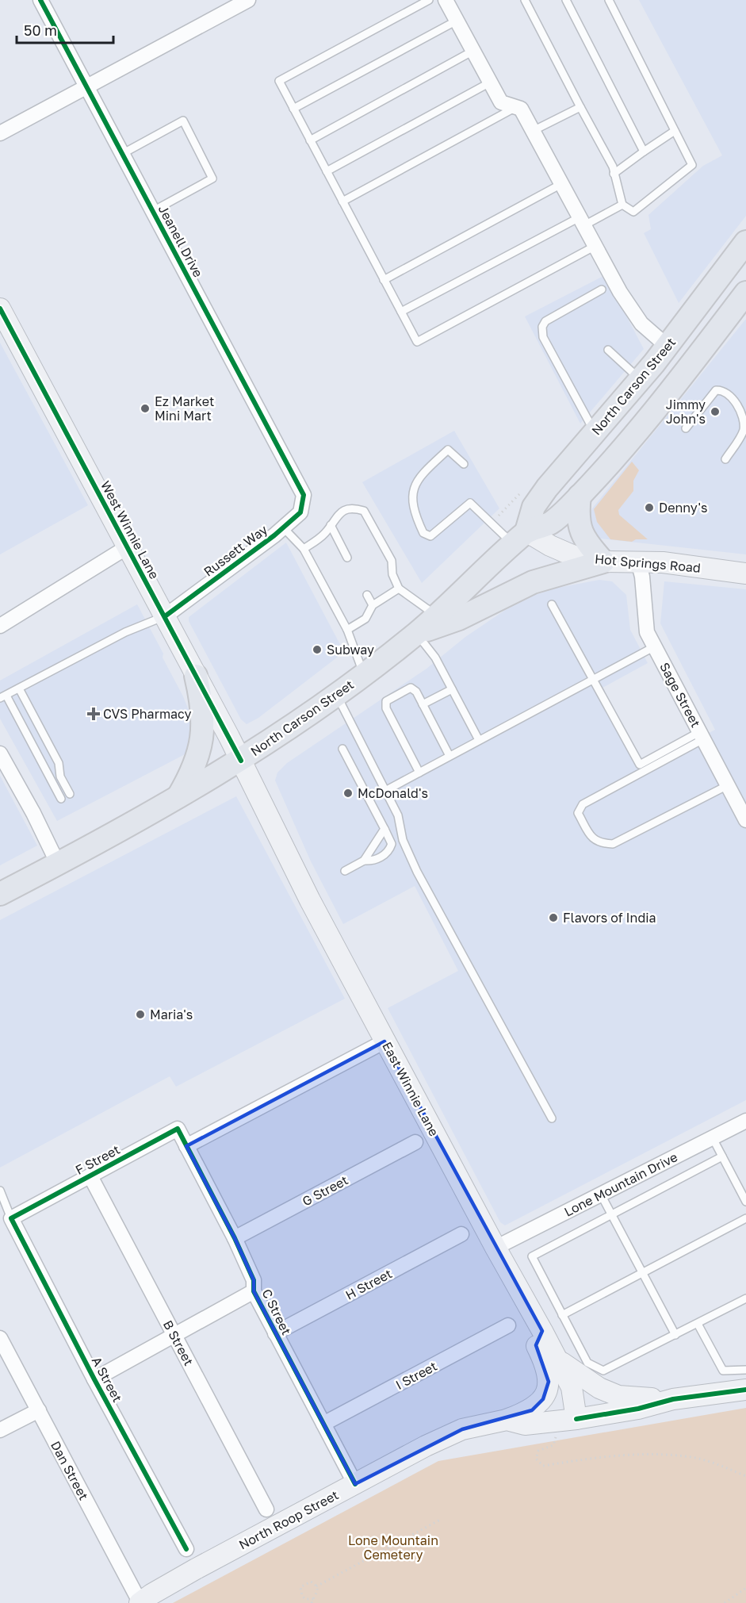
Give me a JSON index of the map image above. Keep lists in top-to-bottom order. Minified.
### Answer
{"streets":{"main road":["North Carson Street"],"street":["Jeanell Drive","West Winnie Lane","Russett Way","Hot Springs Road","Sage Street","East Winnie Lane","F Street","Lone Mountain Drive","G Street","H Street","C Street","B Street","I Street","A Street","Dan Street","North Roop Street"]},"crossings":[["Jeanell Drive","Russett Way"],["North Carson Street","West Winnie Lane"],["North Carson Street","Hot Springs Road"],["North Carson Street","East Winnie Lane"],["West Winnie Lane","Russett Way"],["West Winnie Lane","East Winnie Lane"],["Hot Springs Road","Sage Street"],["East Winnie Lane","Lone Mountain Drive"],["East Winnie Lane","North Roop Street"],["F Street","C Street"],["F Street","B Street"],["F Street","A Street"],["G Street","C Street"],["H Street","C Street"],["C Street","I Street"],["C Street","North Roop Street"],["Dan Street","North Roop Street"]],"parks":["Lone Mountain Cemetery"],"places":{"other":["Ez Market Mini Mart","Jimmy John's","Denny's","Subway","McDonald's","Flavors of India","Maria's"],"health":["CVS Pharmacy"]},"scale_bar":"50 m"}
